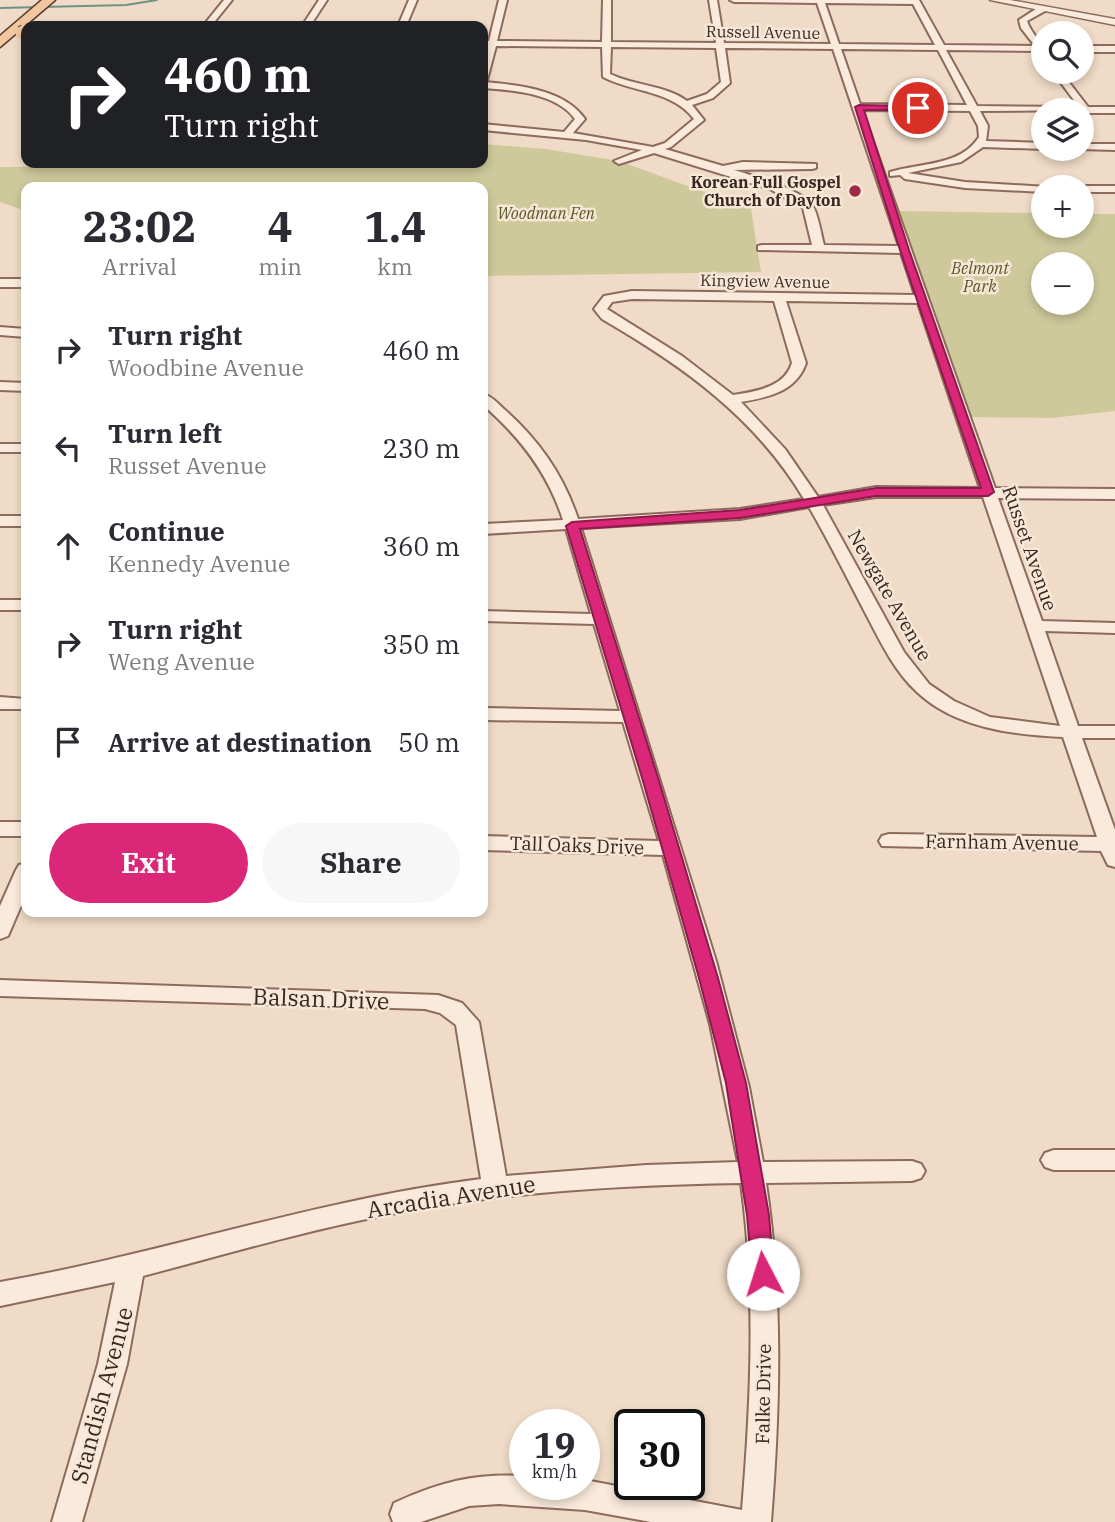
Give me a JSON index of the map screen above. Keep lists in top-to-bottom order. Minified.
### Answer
{"streets":{"street":["Russell Avenue","Kingview Avenue","Russet Avenue","Newgate Avenue","Farnham Avenue","Tall Oaks Drive","Balsan Drive","Arcadia Avenue","Falke Drive","Standish Avenue"]},"crossings":[["Kingview Avenue","Russet Avenue"],["Kingview Avenue","Newgate Avenue"],["Russet Avenue","Newgate Avenue"],["Russet Avenue","Farnham Avenue"],["Tall Oaks Drive","Falke Drive"],["Balsan Drive","Arcadia Avenue"],["Arcadia Avenue","Falke Drive"],["Arcadia Avenue","Standish Avenue"]],"parks":["Woodman Fen","Belmont Park"],"places":["Korean Full Gospel Church of Dayton"],"page":{"map_buttons":["+","−"],"turn":["460 m","Turn right"],"eta":["23:02","Arrival","4","min","1.4","km"],"list":[{"name":"Turn right","note":"Woodbine Avenue","value":"460 m"},{"name":"Turn left","note":"Russet Avenue","value":"230 m"},{"name":"Continue","note":"Kennedy Avenue","value":"360 m"},{"name":"Turn right","note":"Weng Avenue","value":"350 m"},{"name":"Arrive at destination","value":"50 m"}],"buttons":["Exit","Share"],"speed":"19 km/h","limit":"30"}}
